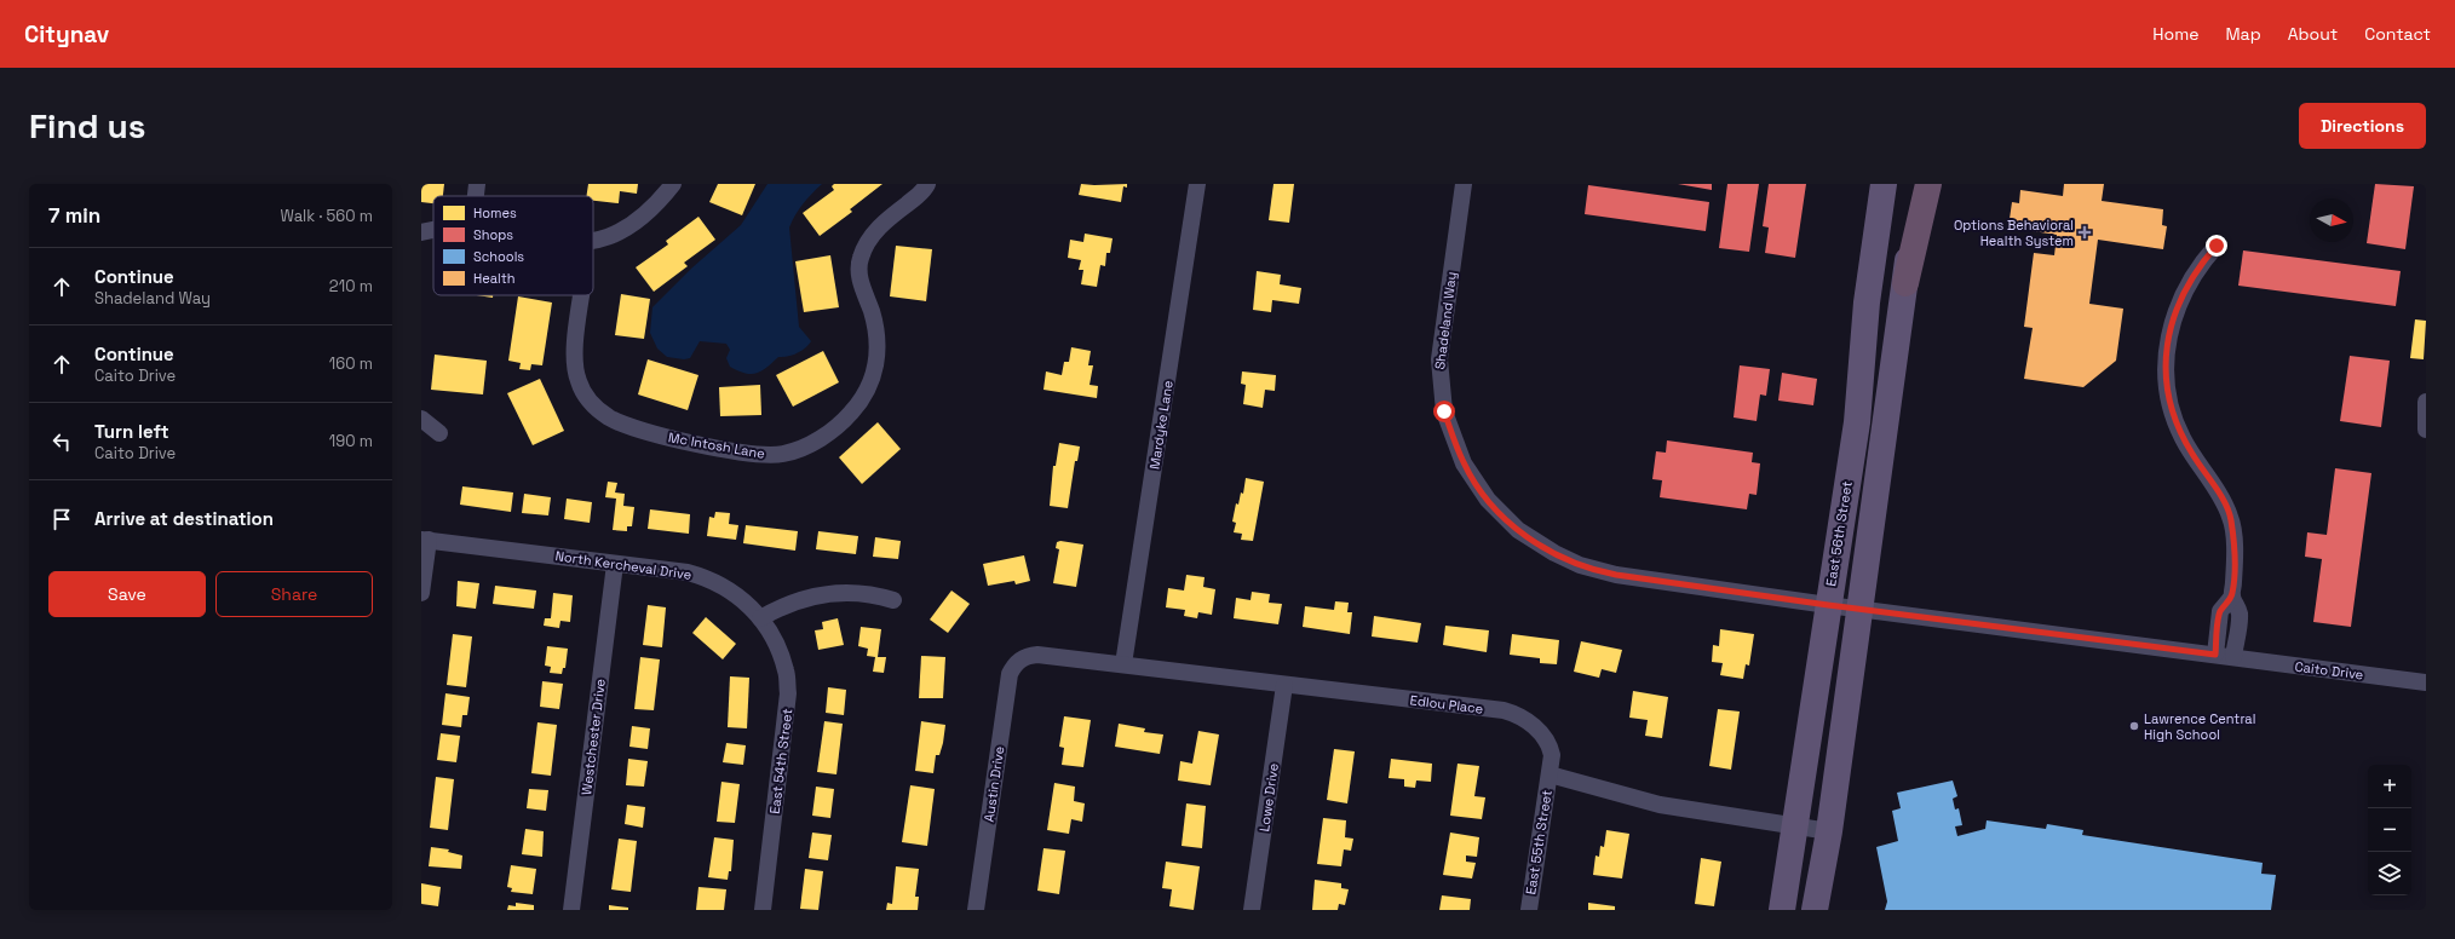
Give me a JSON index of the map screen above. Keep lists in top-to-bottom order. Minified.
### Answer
{"streets":{"main road":["East 56th Street"],"street":["Shadeland Way","Mardyke Lane","Mc Intosh Lane","North Kercheval Drive","Caito Drive","Edlou Place","Westchester Drive","East 54th Street","Austin Drive","Lowe Drive","East 55th Street"]},"crossings":[["Shadeland Way","East 56th Street"],["Shadeland Way","Caito Drive"],["Mardyke Lane","Edlou Place"],["East 56th Street","Caito Drive"],["North Kercheval Drive","Westchester Drive"],["North Kercheval Drive","East 54th Street"],["Edlou Place","Austin Drive"],["Edlou Place","Lowe Drive"],["Edlou Place","East 55th Street"]],"places":{"health":["Options Behavioral Health System"],"other":["Lawrence Central High School"]},"legend":["Homes","Shops","Schools","Health"],"north":"right","page":{"header":"Citynav","nav":["Home","Map","About","Contact"],"buttons":["Directions",["Save","Share"]],"title":"Find us","heading":["7 min","Walk · 560 m"],"list":[["Continue","Shadeland Way","210 m"],["Continue","Caito Drive","160 m"],["Turn left","Caito Drive","190 m"],"Arrive at destination"],"map_buttons":["+","−"]}}
